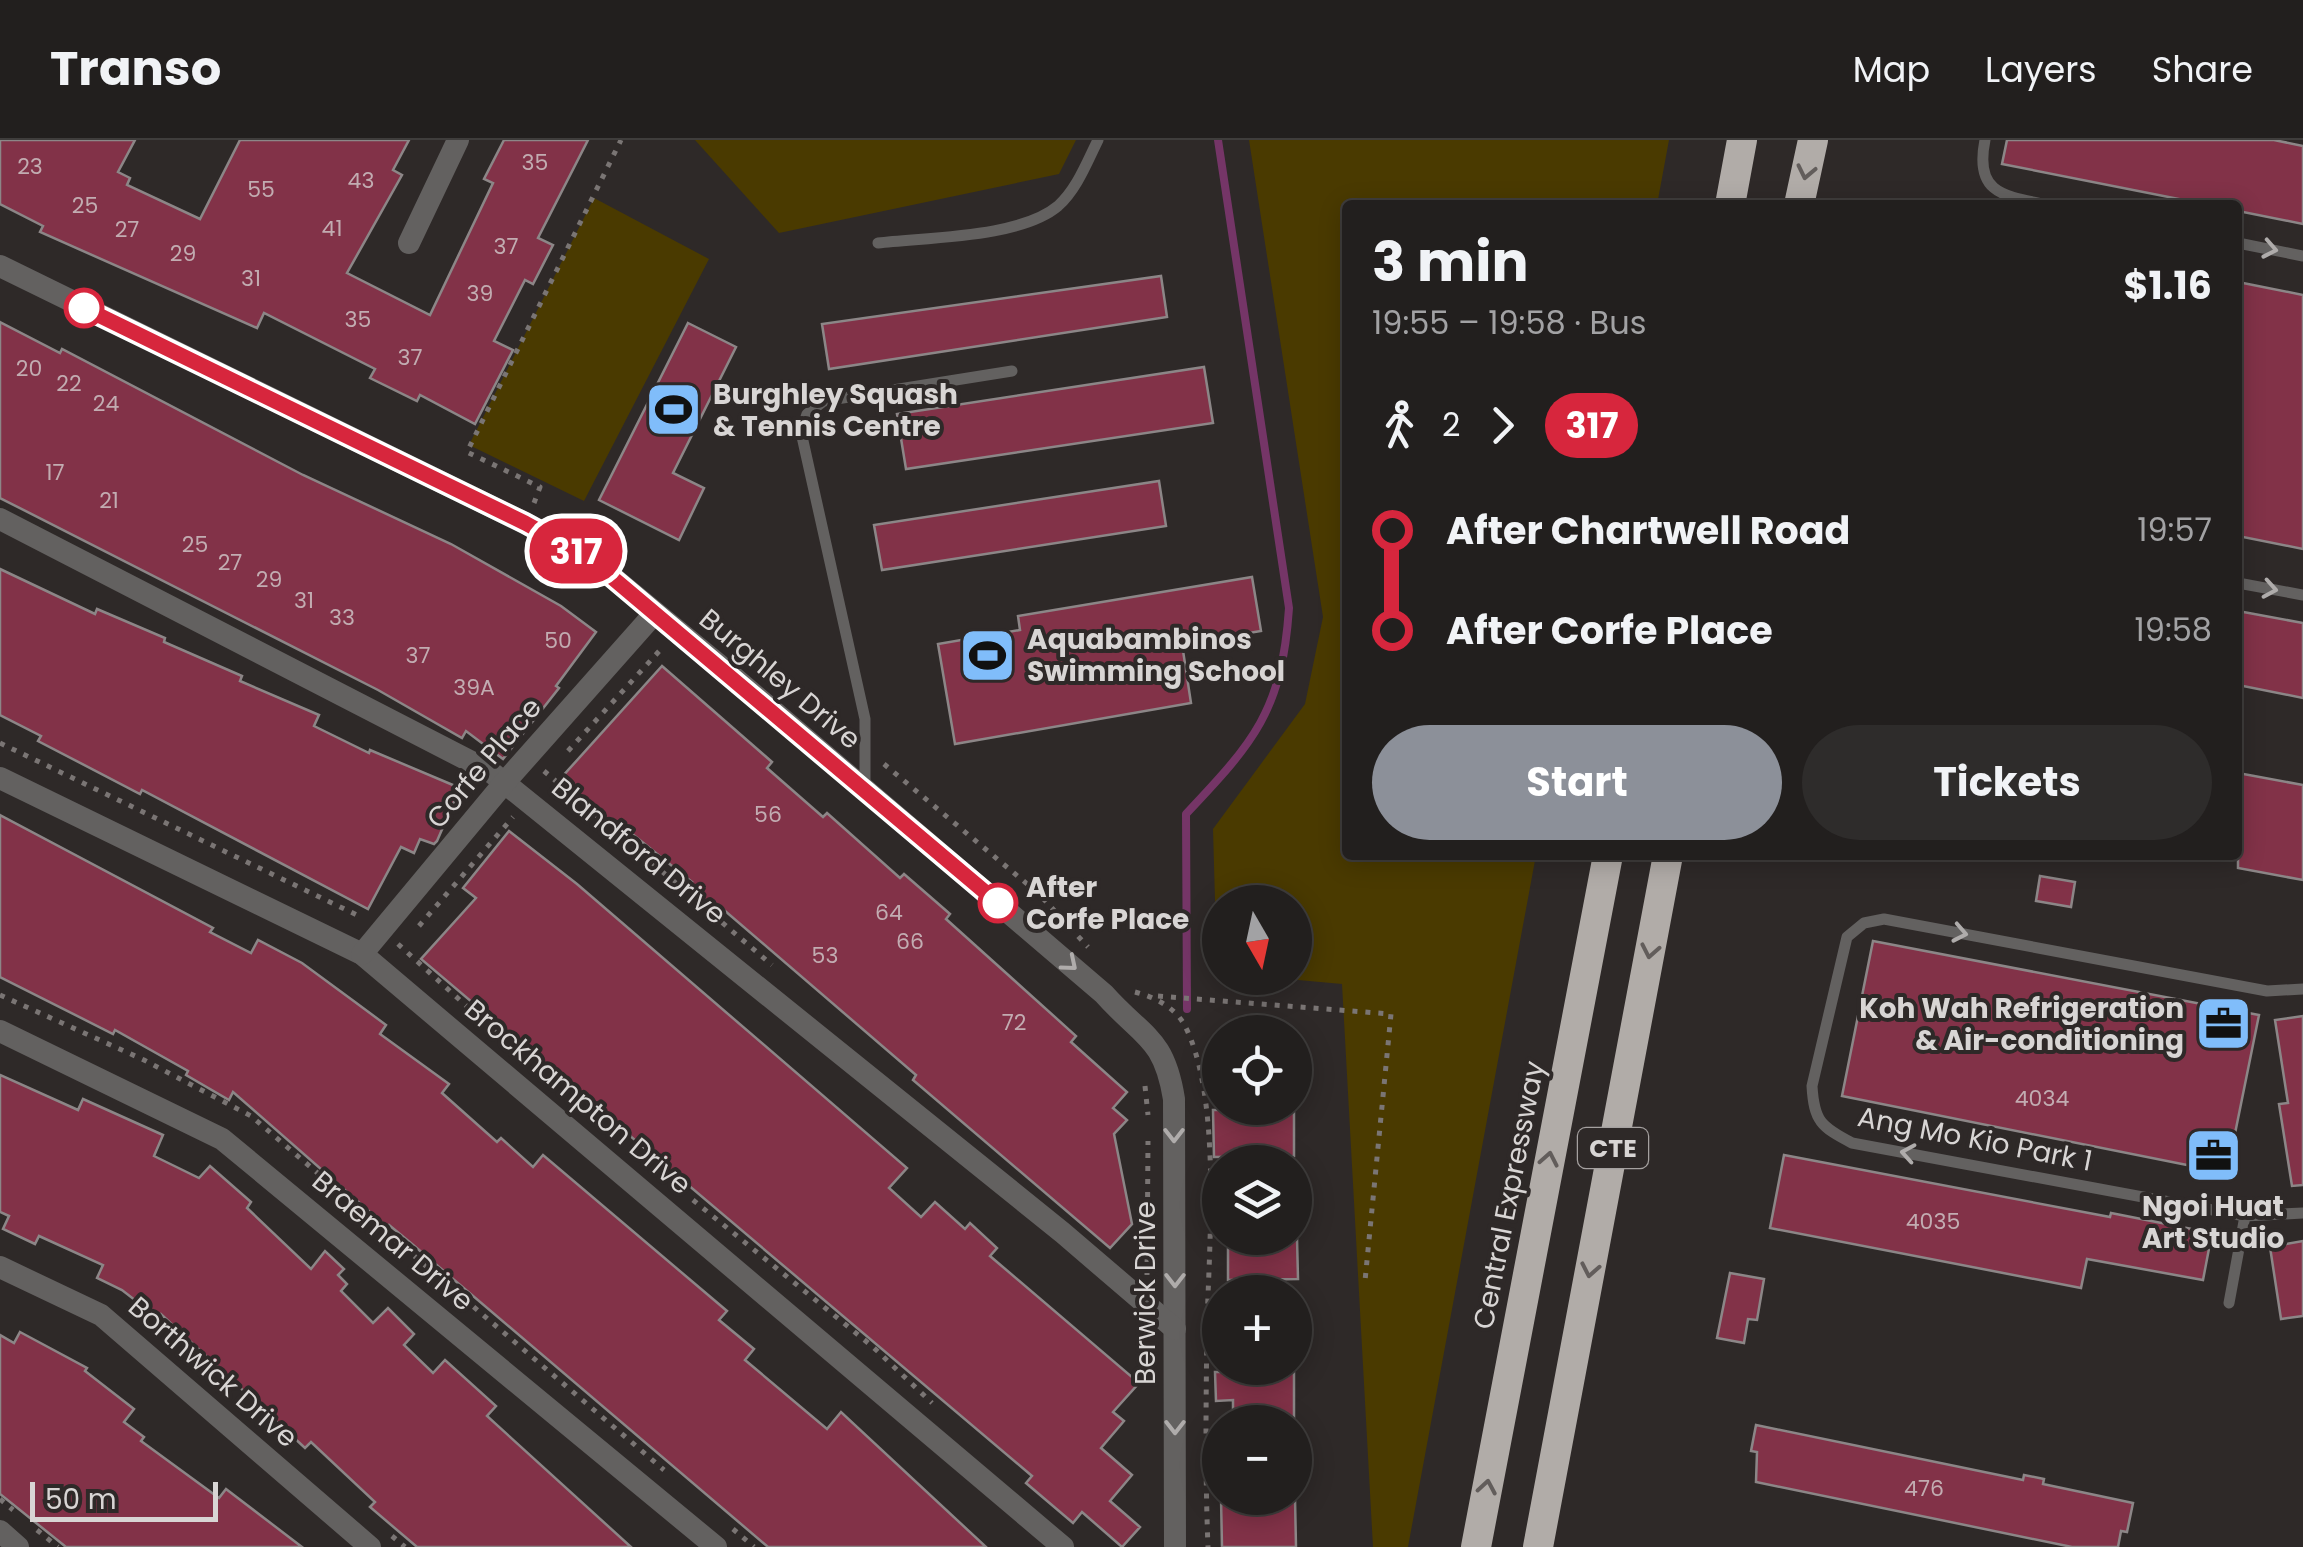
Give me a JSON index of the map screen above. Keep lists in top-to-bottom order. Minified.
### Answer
{"streets":{"highway":["CTE","Central Expressway"],"street":["Burghley Drive","Corfe Place","Blandford Drive","Brockhampton Drive","Braemar Drive","Berwick Drive","Borthwick Drive"],"lane":["Ang Mo Kio Park 1"]},"crossings":[["Burghley Drive","Corfe Place"],["Burghley Drive","Berwick Drive"],["Corfe Place","Blandford Drive"],["Corfe Place","Brockhampton Drive"],["Blandford Drive","Berwick Drive"]],"one_way":["Berwick Drive"],"places":{"sports":["Burghley Squash & Tennis Centre","Aquabambinos Swimming School"],"other":["After Corfe Place"],"office":["Koh Wah Refrigeration & Air-conditioning","Ngoi Huat Art Studio"]},"lines":["bus line 317"],"house_numbers":["35","23","43","55","25","41","27","37","29","31","39","35","37","20","22","24","17","21","25","27","29","31","33","50","37","39A","56","64","66","53","72","4034","4035","476"],"scale_bar":"50 m","north":"bottom","page":{"header":"Transo","nav":["Map","Layers","Share"],"on_map":"317","heading":["3 min","19:55 – 19:58 · Bus","$1.16"],"legs":["2","317"],"list":[{"name":"After Chartwell Road","value":"19:57"},{"name":"After Corfe Place","value":"19:58"}],"buttons":["Start","Tickets"],"map_buttons":["+","−"],"scale":"50 m"}}
